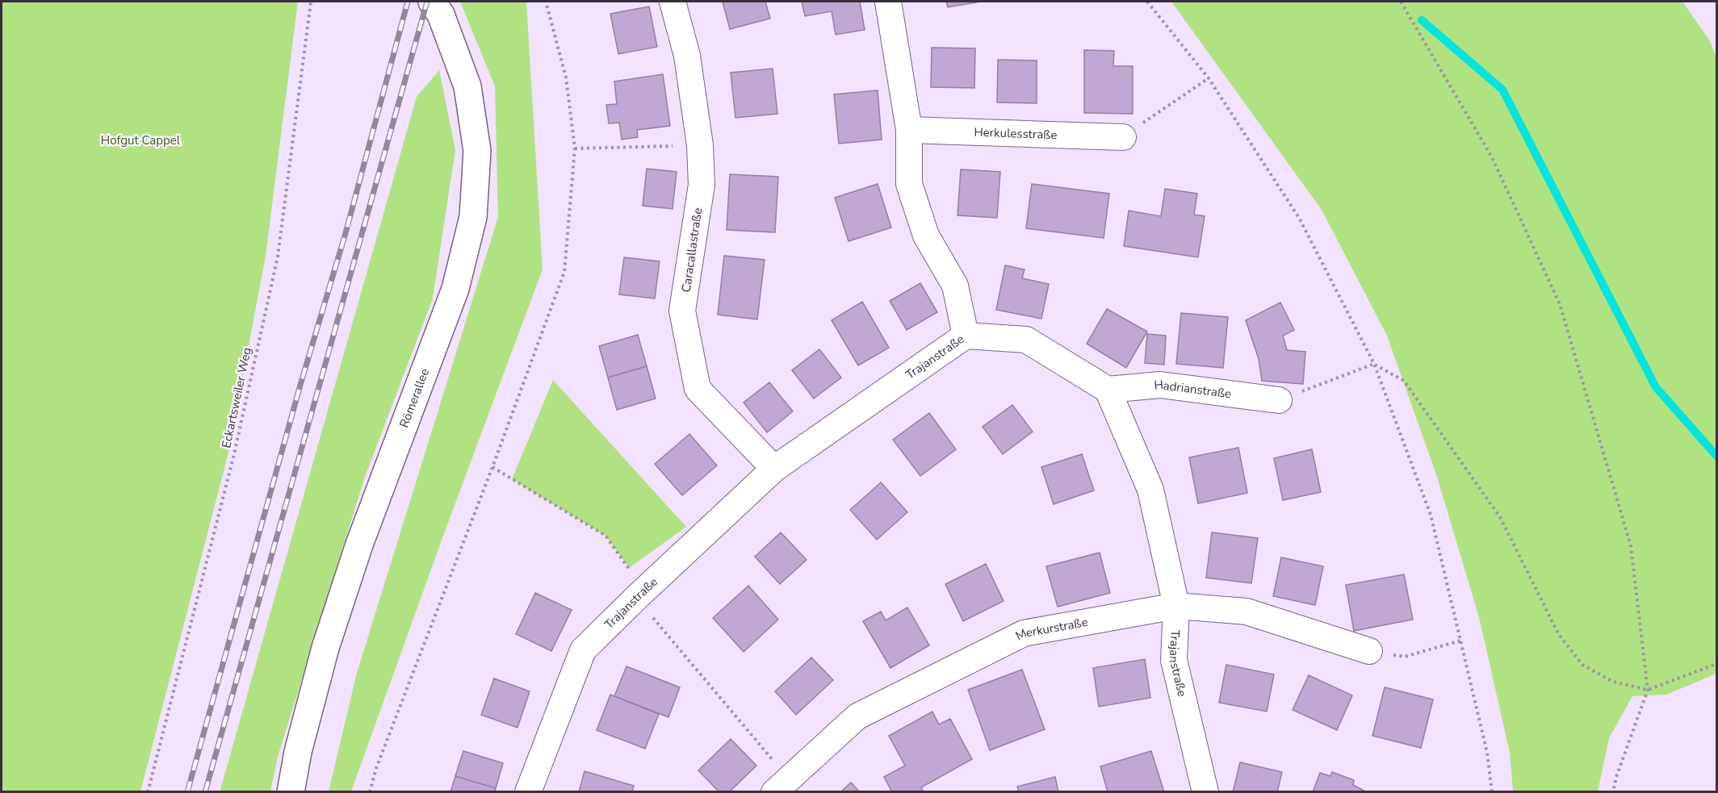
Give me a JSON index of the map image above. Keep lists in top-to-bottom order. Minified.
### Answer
{"streets":{"street":["Herkulesstraße","Caracallastraße","Trajanstraße","Hadrianstraße","Römerallee","Merkurstraße"],"path":["Eckartsweiler Weg"]},"crossings":[["Caracallastraße","Trajanstraße"],["Trajanstraße","Hadrianstraße"],["Trajanstraße","Merkurstraße"]],"parks":["Hofgut Cappel"]}
